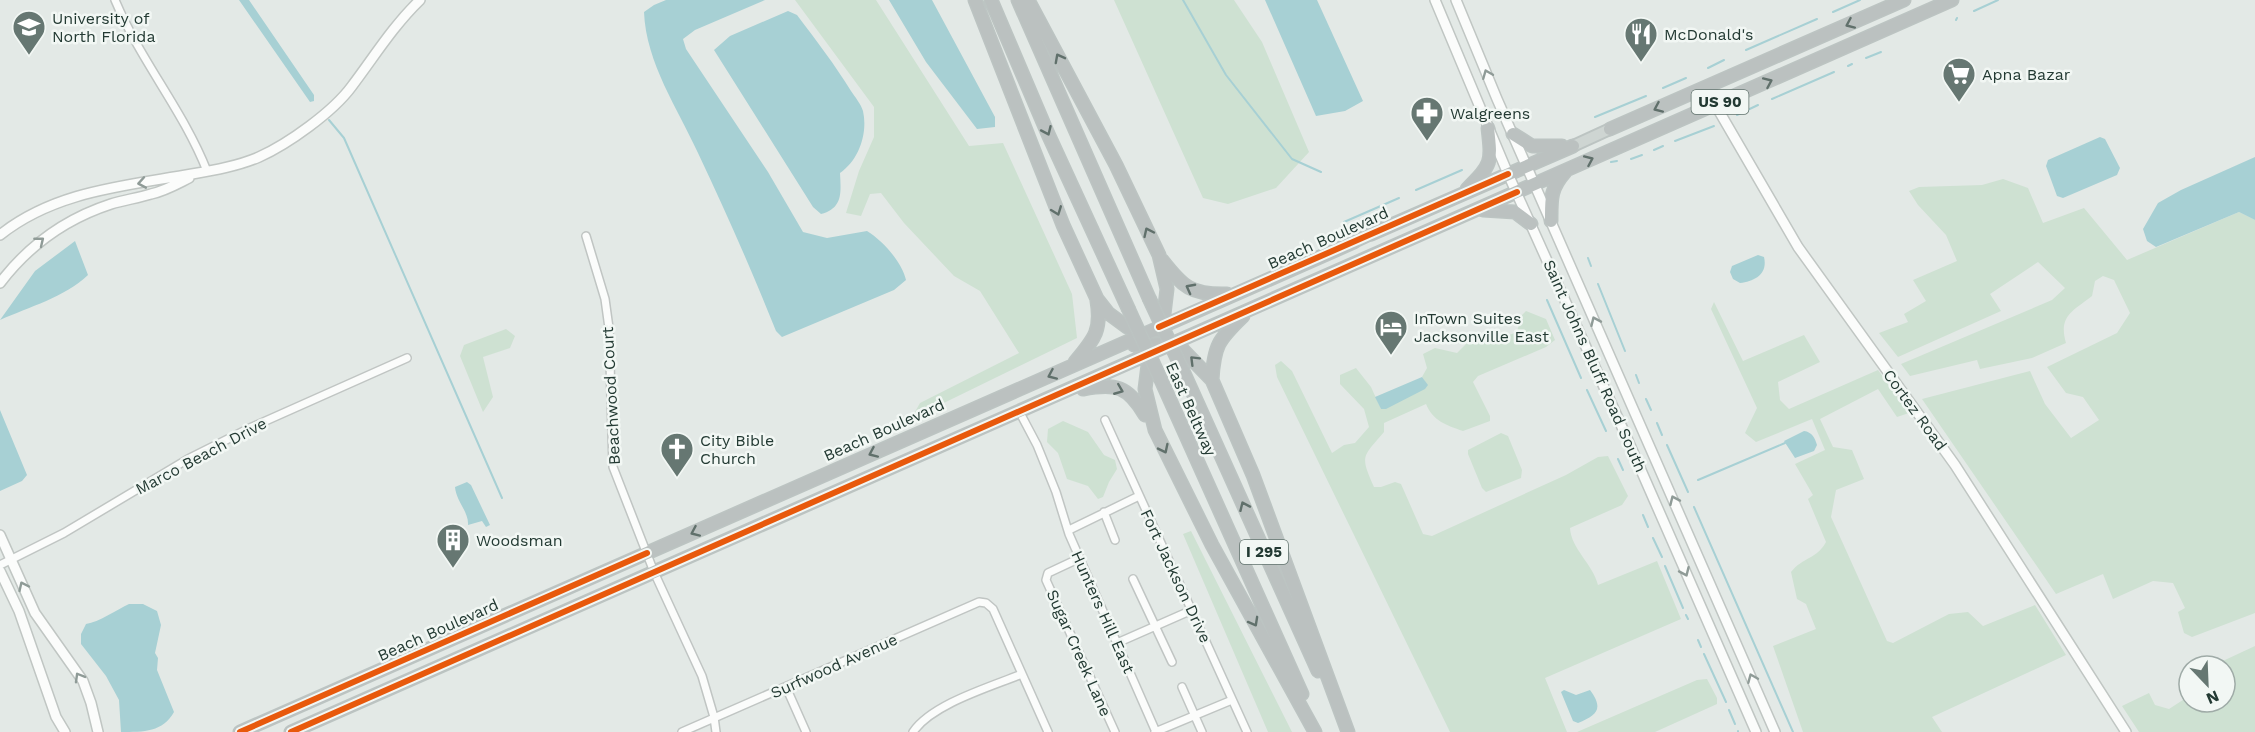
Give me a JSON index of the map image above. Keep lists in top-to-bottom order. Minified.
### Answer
{"streets":{"highway":["US 90","Beach Boulevard","East Beltway","I 295"],"street":["Saint Johns Bluff Road South","Beachwood Court","Cortez Road","Marco Beach Drive","Fort Jackson Drive","Hunters Hill East","Sugar Creek Lane","Surfwood Avenue"]},"crossings":[["US 90","Beach Boulevard"],["US 90","Saint Johns Bluff Road South"],["US 90","Cortez Road"],["Beach Boulevard","Saint Johns Bluff Road South"],["Beach Boulevard","Beachwood Court"],["Beach Boulevard","Cortez Road"],["Beachwood Court","Surfwood Avenue"],["Fort Jackson Drive","Hunters Hill East"],["Hunters Hill East","Sugar Creek Lane"]],"places":{"school or university":["University of North Florida"],"restaurant":["McDonald's"],"supermarket":["Apna Bazar"],"pharmacy":["Walgreens"],"hotel":["InTown Suites Jacksonville East"],"church":["City Bible Church"],"building":["Woodsman"]},"north":"bottom right"}
